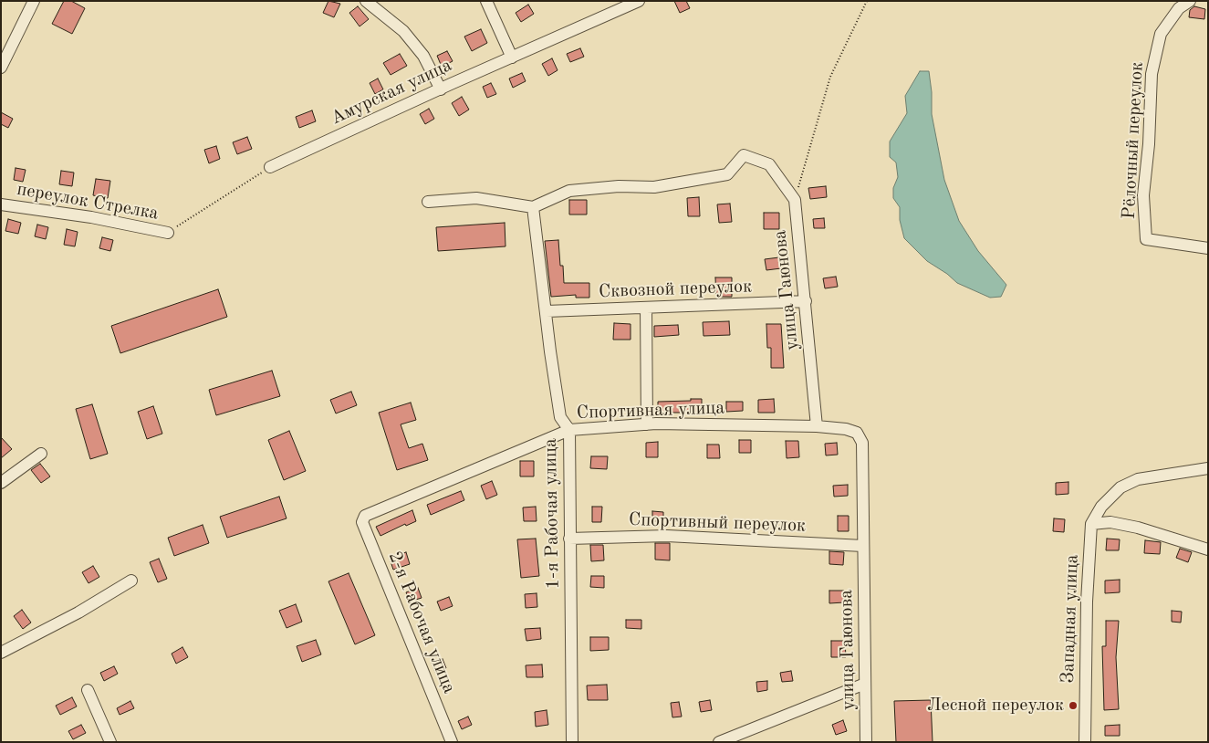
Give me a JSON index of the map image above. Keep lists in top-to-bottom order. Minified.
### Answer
{"streets":{"street":["Амурская улица","Рёлочный переулок","переулок Стрелка","Сквозной переулок","улица Гаюнова","Спортивная улица","1-я Рабочая улица","Спортивный переулок","Западная улица","2-я Рабочая улица"]},"crossings":[["Сквозной переулок","улица Гаюнова"],["Сквозной переулок","1-я Рабочая улица"],["улица Гаюнова","Спортивная улица"],["улица Гаюнова","1-я Рабочая улица"],["улица Гаюнова","Спортивный переулок"],["Спортивная улица","1-я Рабочая улица"],["Спортивная улица","2-я Рабочая улица"],["1-я Рабочая улица","Спортивный переулок"]],"places":["Лесной переулок"]}
